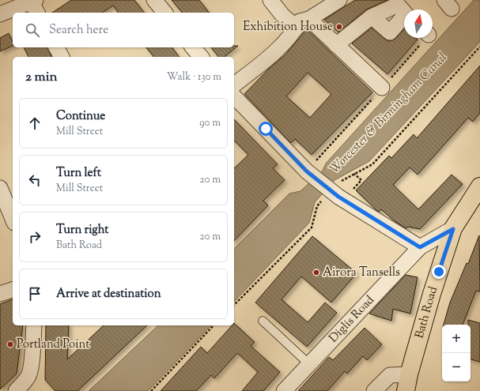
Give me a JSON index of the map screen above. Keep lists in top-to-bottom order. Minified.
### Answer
{"streets":{"main road":["Bath Road"],"street":["Diglis Road"]},"crossings":[["Bath Road","Diglis Road"]],"water":["Worcester & Birmingham Canal"],"places":["Exhibition House","Airora Tansells","Portland Point"],"north":"top","page":{"search":"Search here","heading":["2 min","Walk · 130 m"],"list":[["Continue","Mill Street","90 m"],["Turn left","Mill Street","20 m"],["Turn right","Bath Road","20 m"],"Arrive at destination"],"map_buttons":["+","−"]}}
